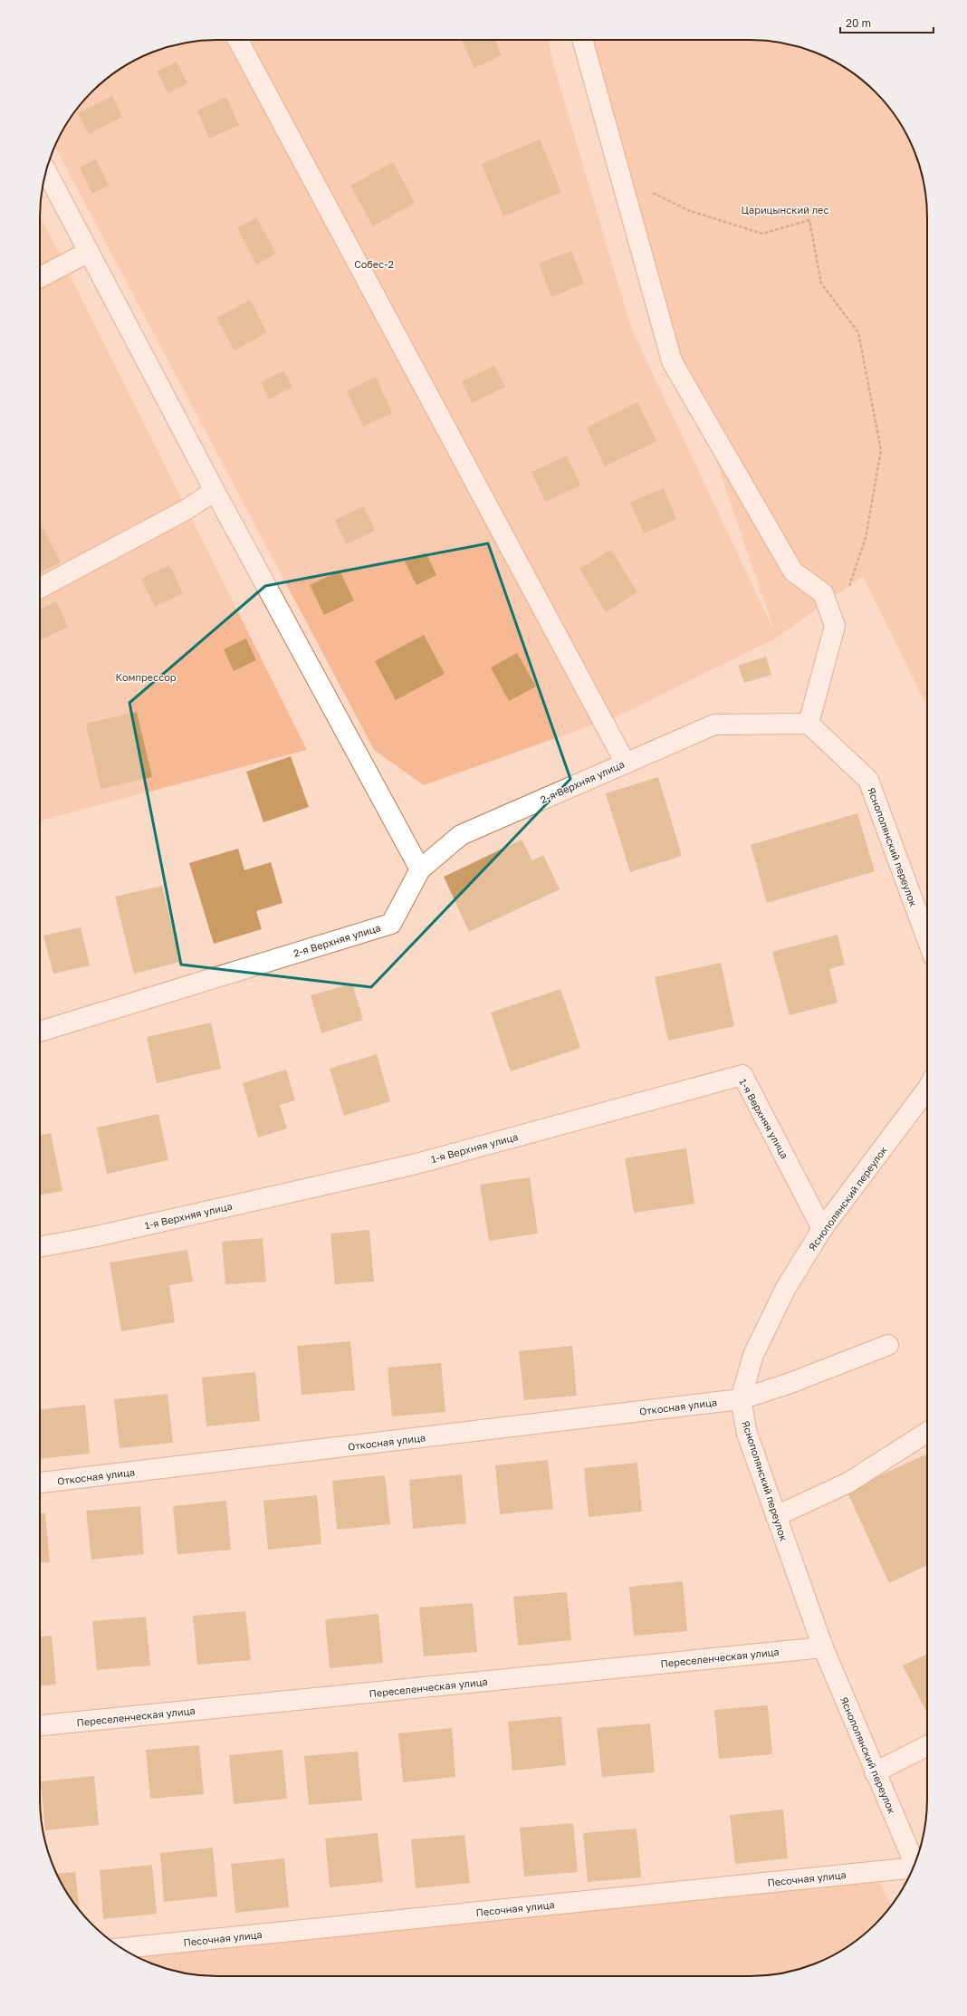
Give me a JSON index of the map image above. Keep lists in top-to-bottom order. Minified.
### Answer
{"streets":{"street":["2-я Верхняя улица","Яснополянский переулок","1-я Верхняя улица","Откосная улица","Переселенческая улица","Песочная улица"]},"crossings":[["2-я Верхняя улица","Яснополянский переулок"],["Яснополянский переулок","1-я Верхняя улица"],["Яснополянский переулок","Откосная улица"],["Яснополянский переулок","Переселенческая улица"]],"parks":["Царицынский лес","Собес-2","Компрессор"],"scale_bar":"20 m"}
